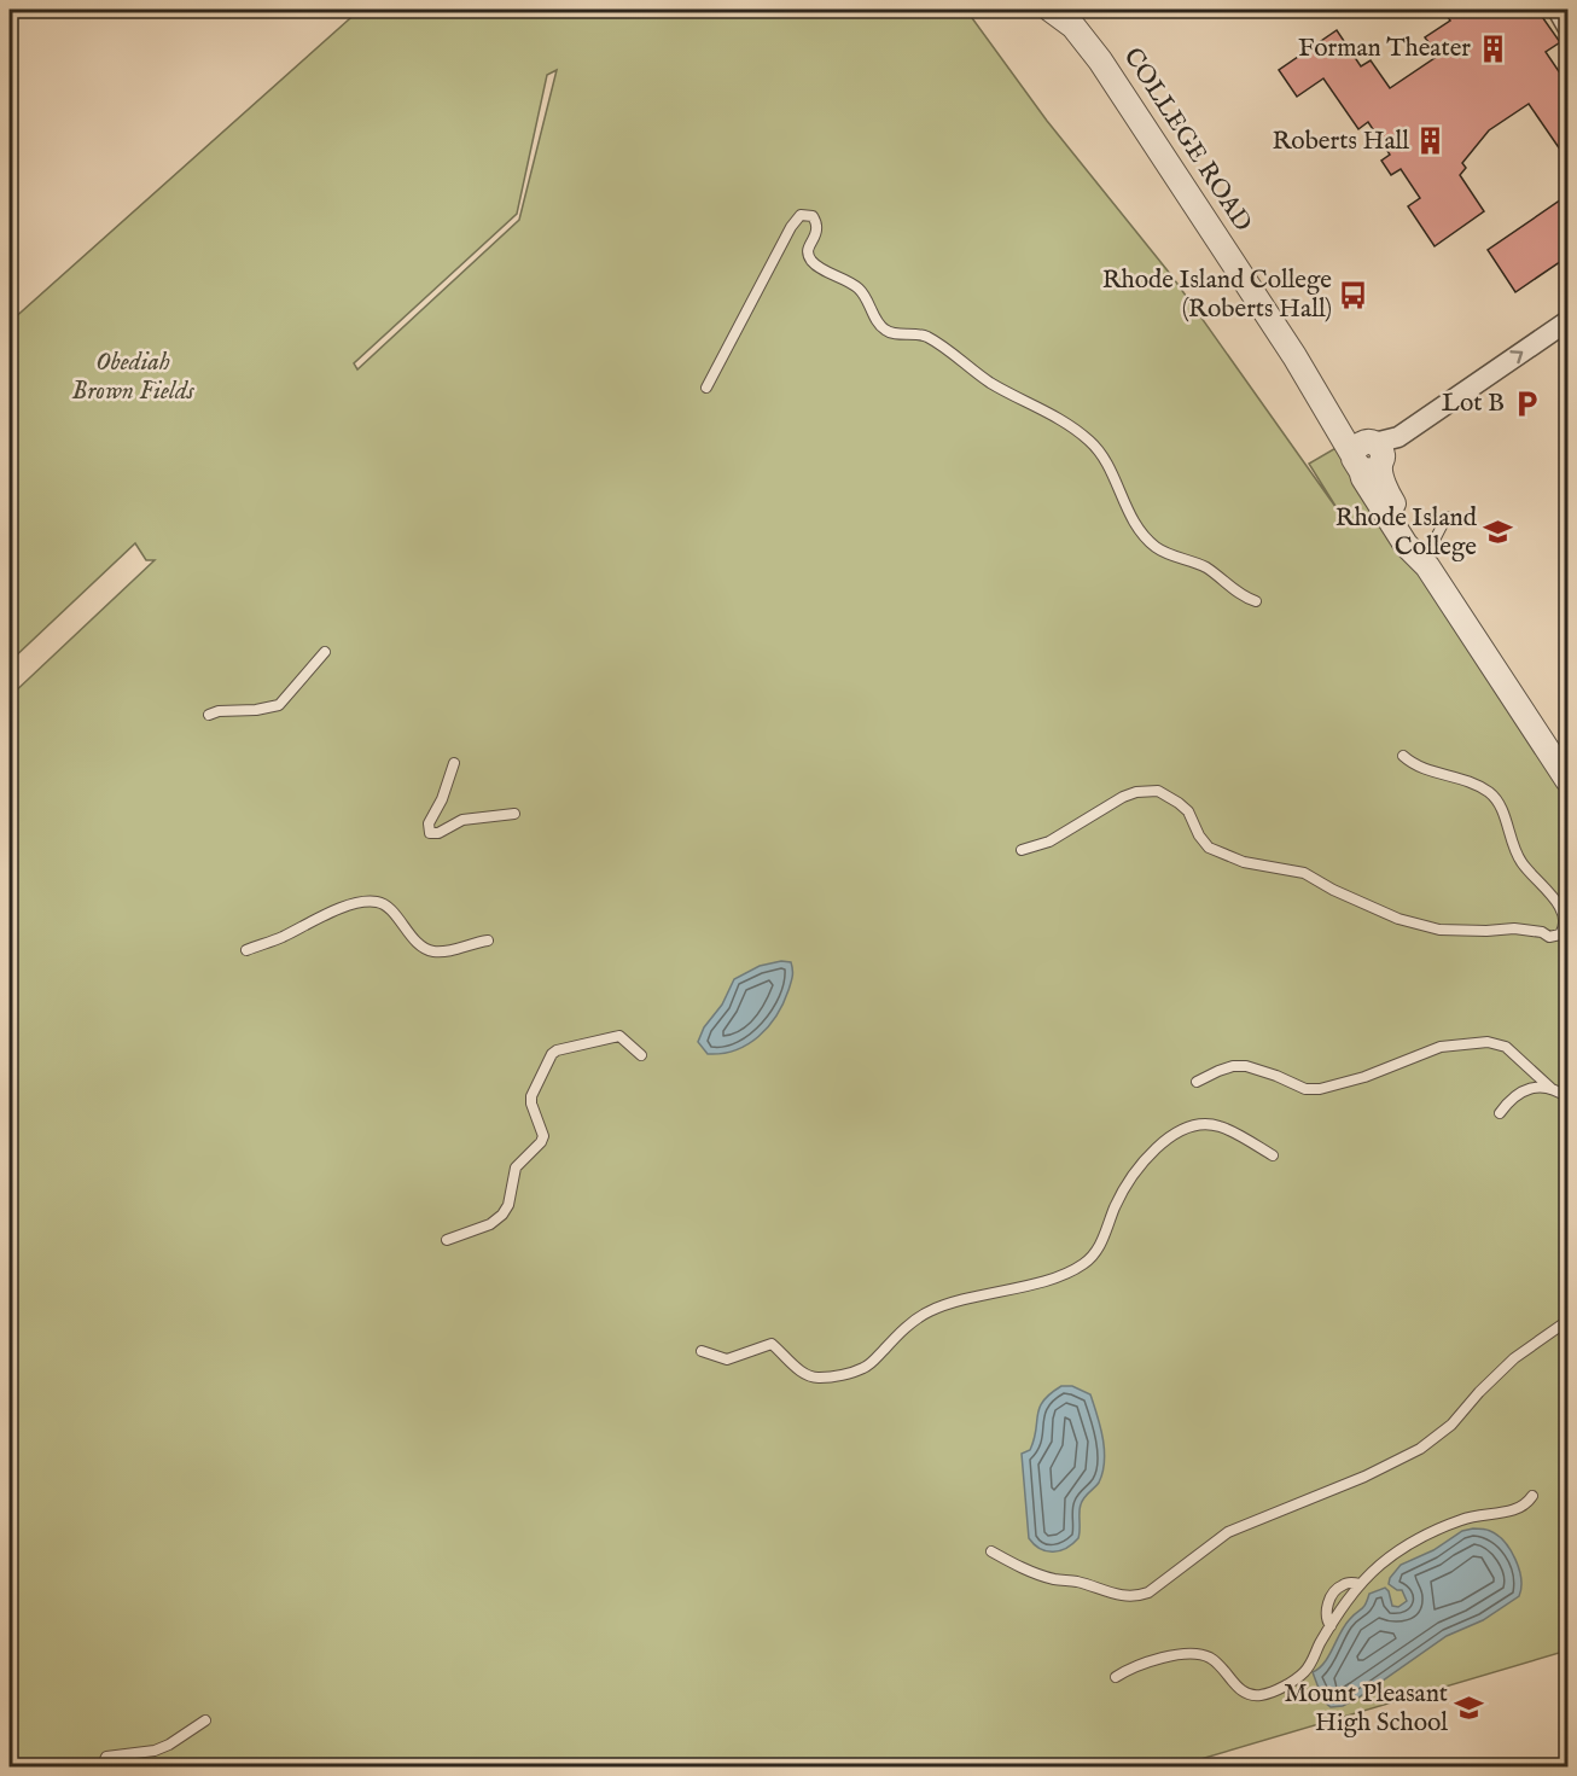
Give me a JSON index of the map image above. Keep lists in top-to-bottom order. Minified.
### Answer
{"streets":{"street":["COLLEGE ROAD"]},"parks":["Obediah Brown Fields"],"places":{"building":["Forman Theater","Roberts Hall"],"bus stop":["Rhode Island College (Roberts Hall)"],"parking":["Lot B"],"school or university":["Rhode Island College","Mount Pleasant High School"]}}
